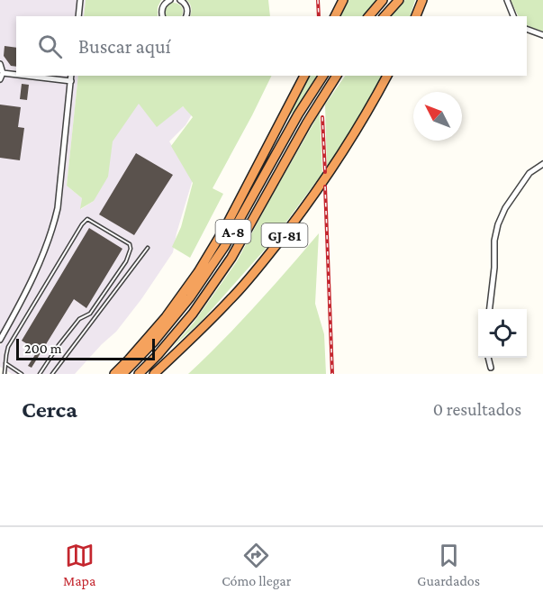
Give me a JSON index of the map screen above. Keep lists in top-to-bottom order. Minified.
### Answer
{"streets":{"highway":["A-8","GJ-81"]},"scale_bar":"200 m","north":"top left","page":{"search":"Buscar aquí","scale":"200 m","heading":["Cerca","0 resultados"],"nav":["Mapa","Cómo llegar","Guardados"]}}
